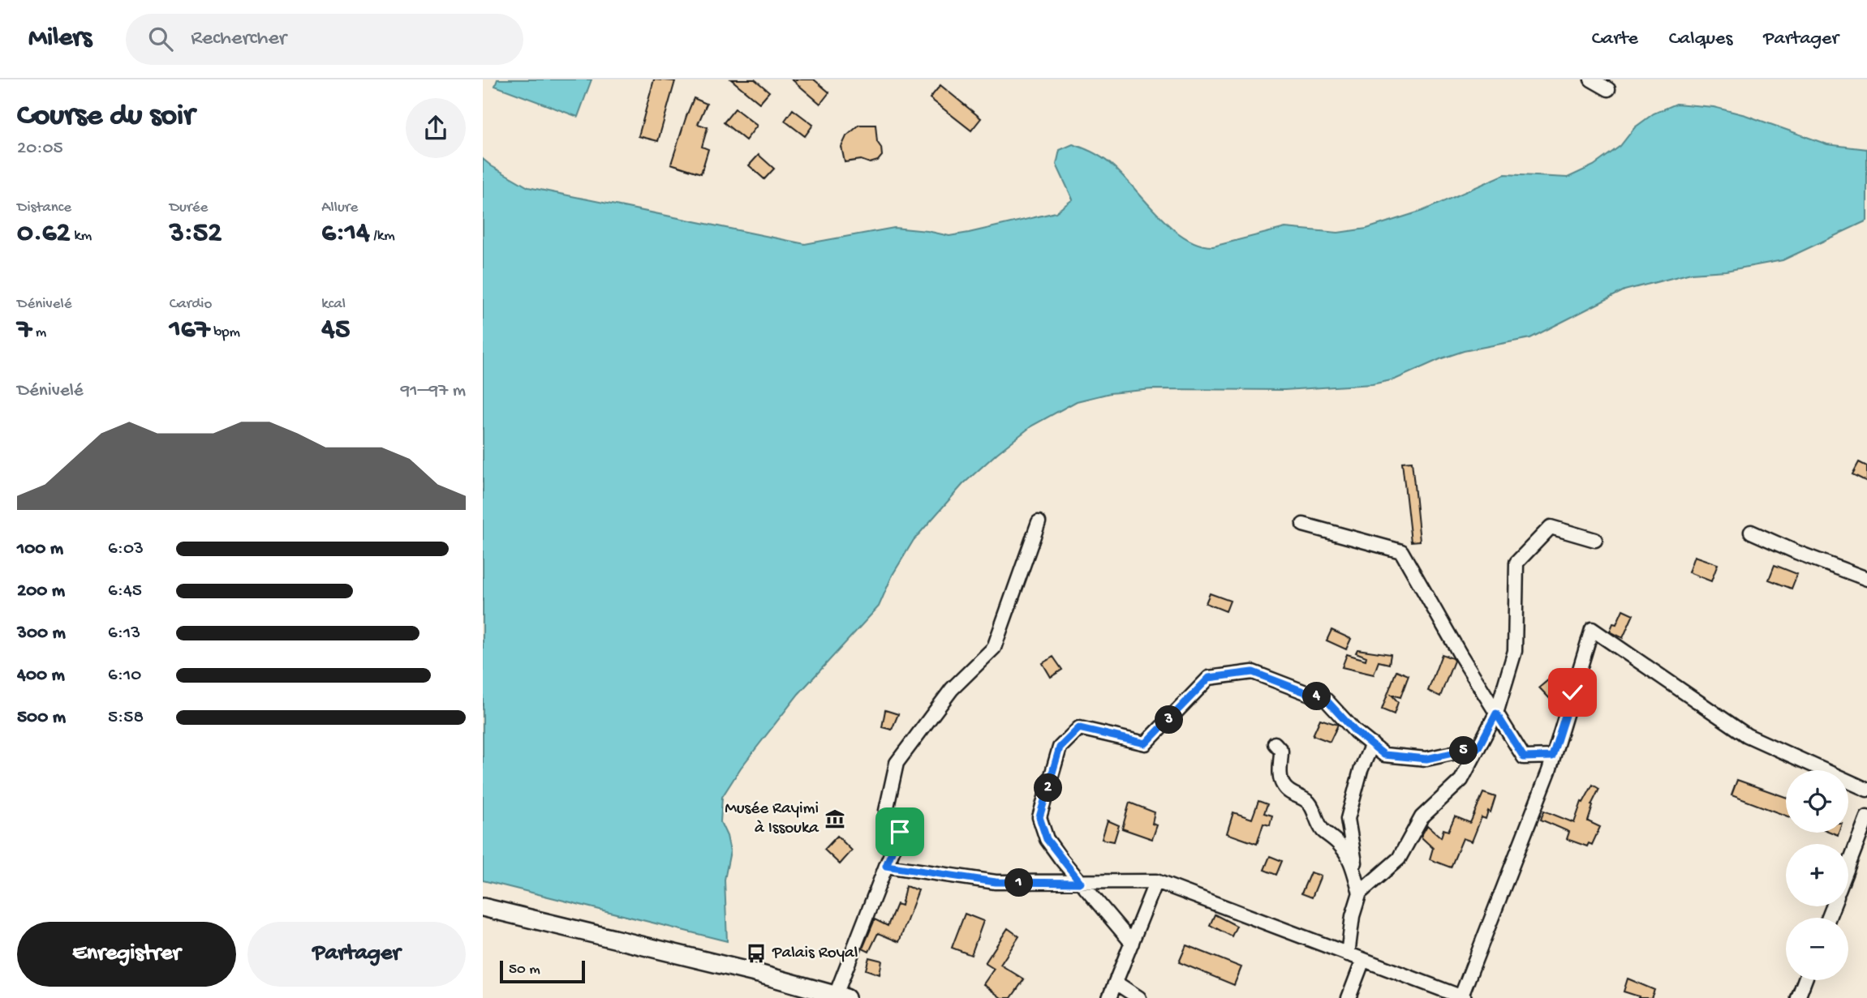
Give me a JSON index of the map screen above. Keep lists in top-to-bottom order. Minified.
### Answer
{"places":{"museum":["Musée Rayimi à Issouka"],"bus stop":["Palais Royal"]},"scale_bar":"50 m","page":{"header":"Milers","search":"Rechercher","nav":["Carte","Calques","Partager"],"heading":["Course du soir","20:05"],"stats":[["Distance","0.62 km"],["Durée","3:52"],["Allure","6:14 /km"],["Dénivelé","7 m"],["Cardio","167 bpm"],["kcal","45"]],"chart":["Dénivelé","91–97 m"],"list":[{"name":"100 m","note":"6:03"},{"name":"200 m","note":"6:45"},{"name":"300 m","note":"6:13"},{"name":"400 m","note":"6:10"},{"name":"500 m","note":"5:58"}],"pins":["4","3","5","2","1"],"map_buttons":["+","−"],"buttons":["Enregistrer","Partager"],"scale":"50 m"}}
